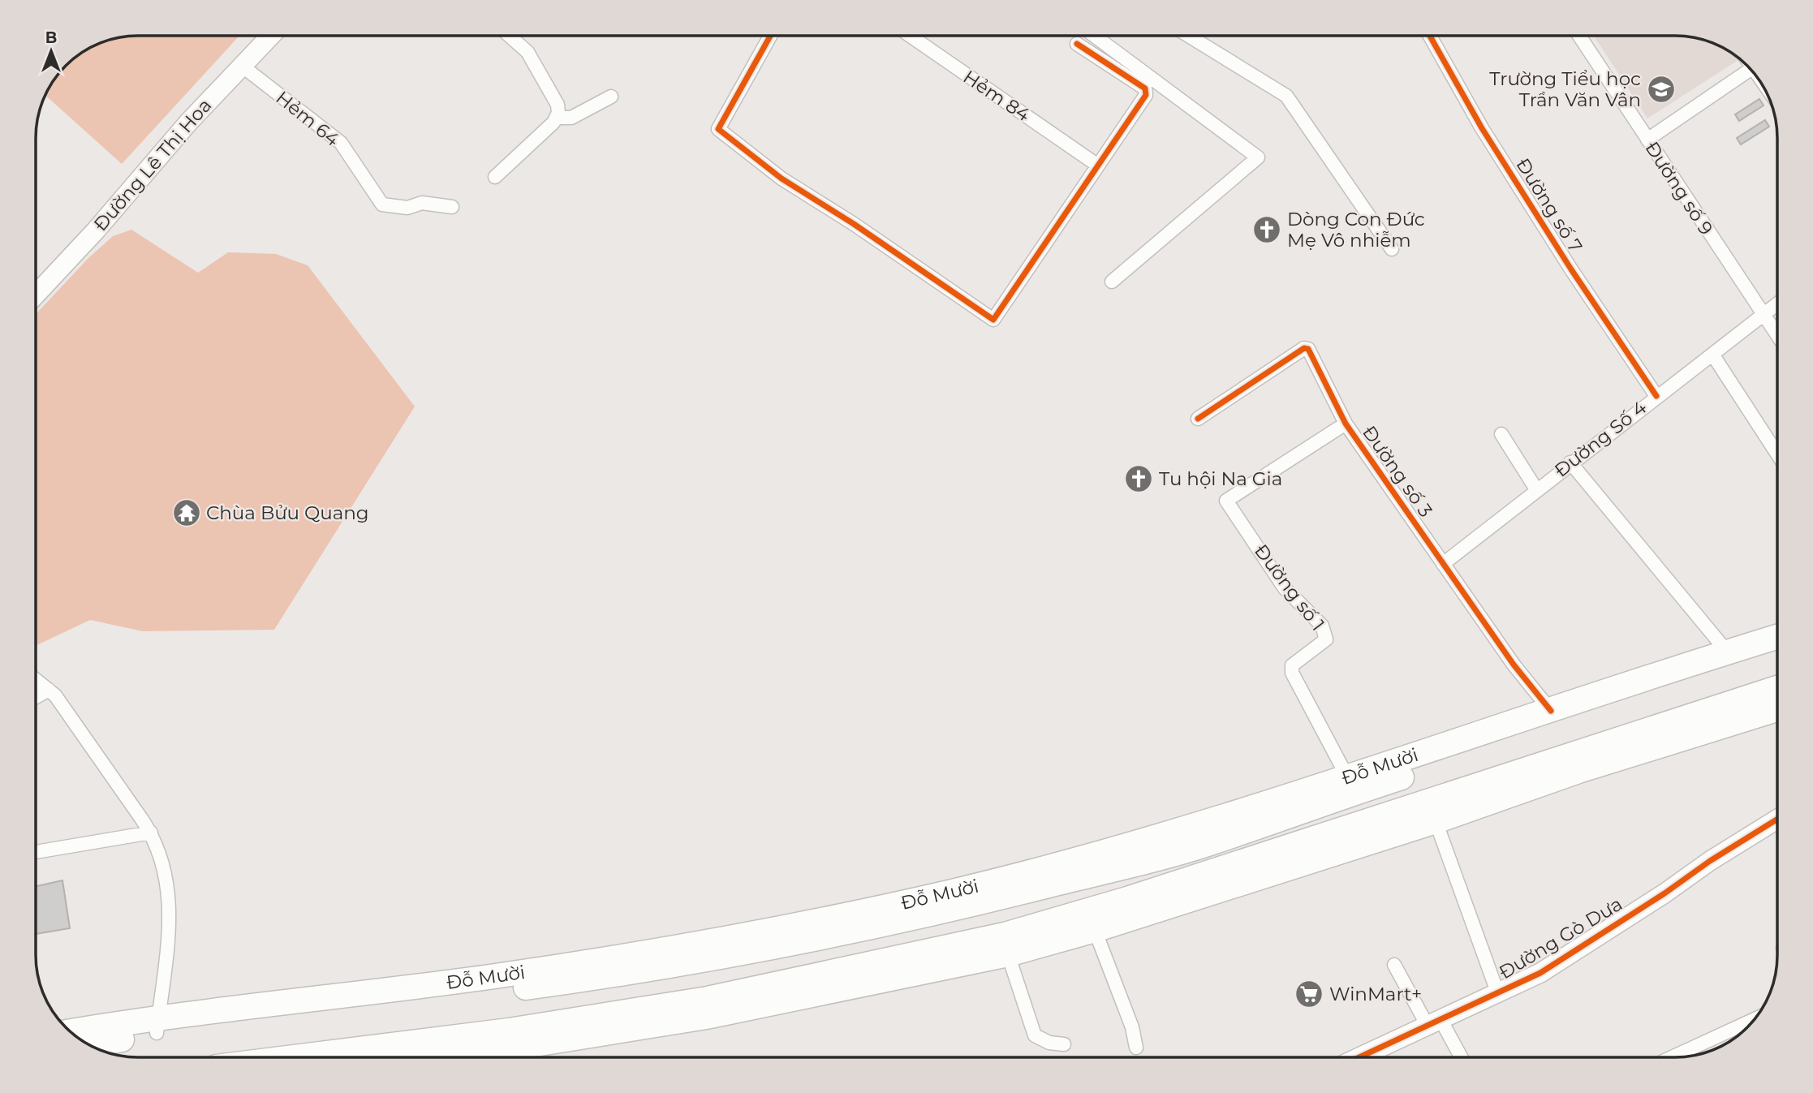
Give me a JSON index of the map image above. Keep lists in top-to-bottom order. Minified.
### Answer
{"streets":{"highway":["Đỗ Mười"],"street":["Hẻm 84","Hẻm 64","Đường Lê Thị Hoa","Đường số 9","Đường số 7","Đường Số 4","Đường số 3","Đường số 1","Đường Gò Dưa"]},"crossings":[["Hẻm 64","Đường Lê Thị Hoa"],["Đường số 9","Đường Số 4"],["Đường số 7","Đường Số 4"],["Đường Số 4","Đường số 3"],["Đường số 3","Đường số 1"],["Đường số 3","Đỗ Mười"],["Đường số 1","Đỗ Mười"]],"places":{"school or university":["Trường Tiểu học Trần Văn Vân"],"church":["Dòng Con Đức Mẹ Vô nhiễm","Tu hội Na Gia"],"temple":["Chùa Bửu Quang"],"supermarket":["WinMart+"]},"north":"top"}
